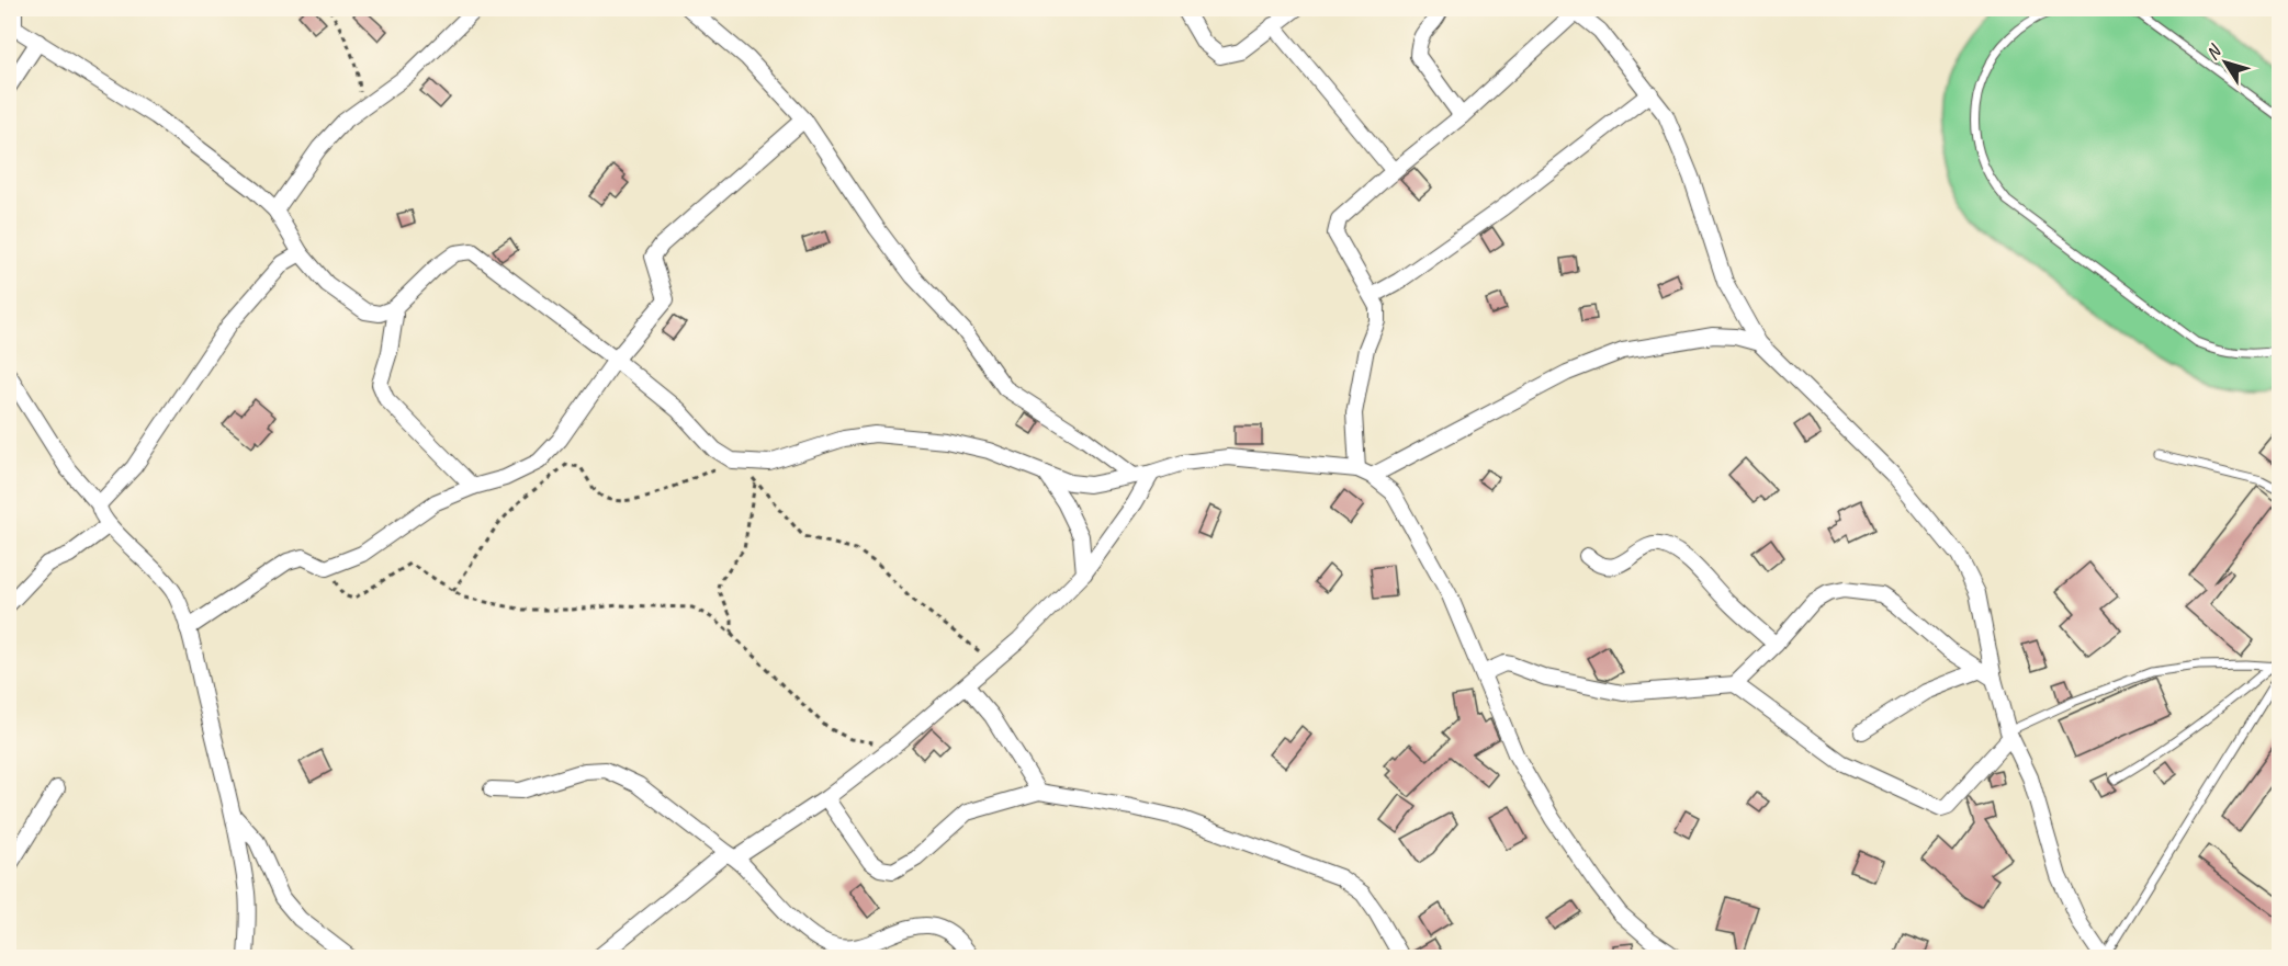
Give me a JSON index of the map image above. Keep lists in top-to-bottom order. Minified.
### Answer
{"north":"top left"}
